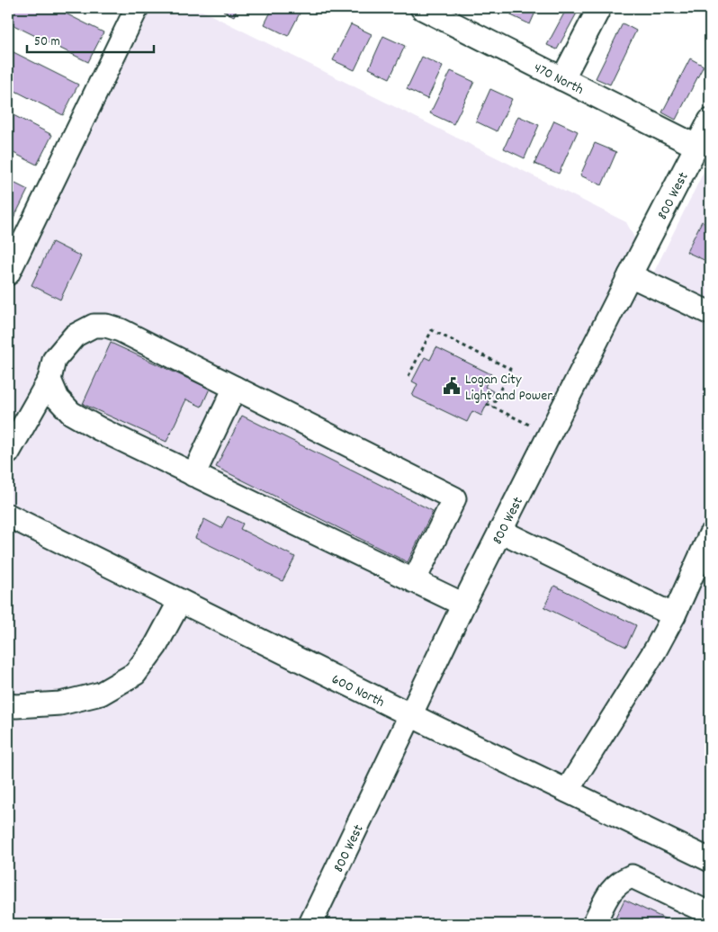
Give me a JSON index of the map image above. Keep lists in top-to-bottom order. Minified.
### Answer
{"streets":{"street":["470 North","800 West","600 North"]},"crossings":[["470 North","800 West"],["800 West","600 North"]],"places":{"public building":["Logan City Light and Power"]},"scale_bar":"50 m"}
